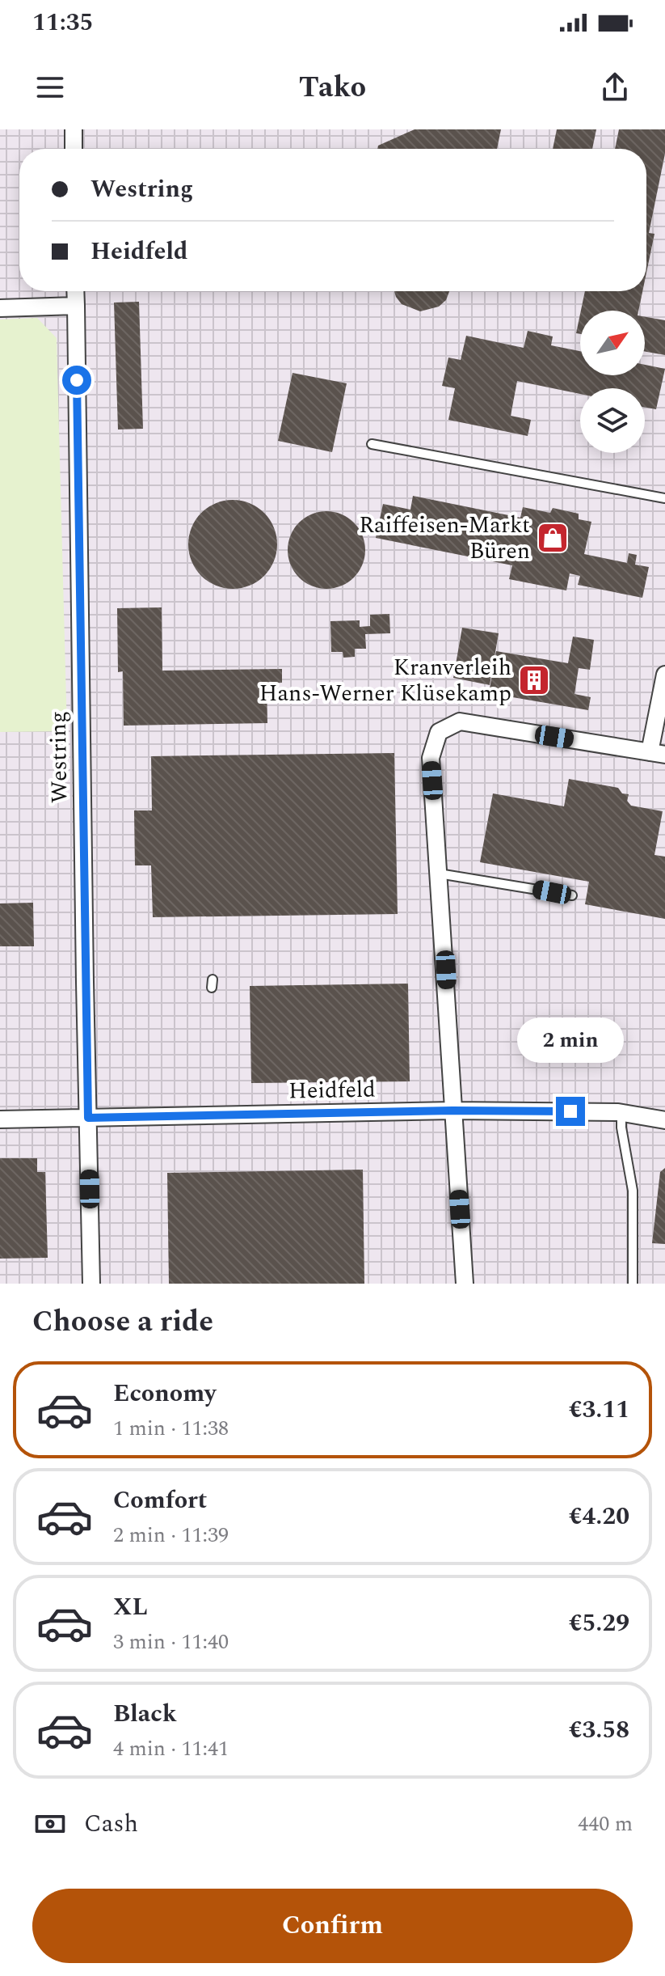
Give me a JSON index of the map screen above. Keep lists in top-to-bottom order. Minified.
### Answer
{"streets":{"street":["Westring","Heidfeld"]},"crossings":[["Westring","Heidfeld"]],"places":{"shop":["Raiffeisen-Markt Büren"],"building":["Kranverleih Hans-Werner Klüsekamp"]},"north":"top right","page":{"status":"11:35","header":"Tako","banner":["Westring","Heidfeld"],"bubble":"2 min","heading":"Choose a ride","list":[{"name":"Economy","note":"1 min · 11:38","value":"€3.11"},{"name":"Comfort","note":"2 min · 11:39","value":"€4.20"},{"name":"XL","note":"3 min · 11:40","value":"€5.29"},{"name":"Black","note":"4 min · 11:41","value":"€3.58"}],"pay":["Cash","440 m"],"buttons":"Confirm"}}
